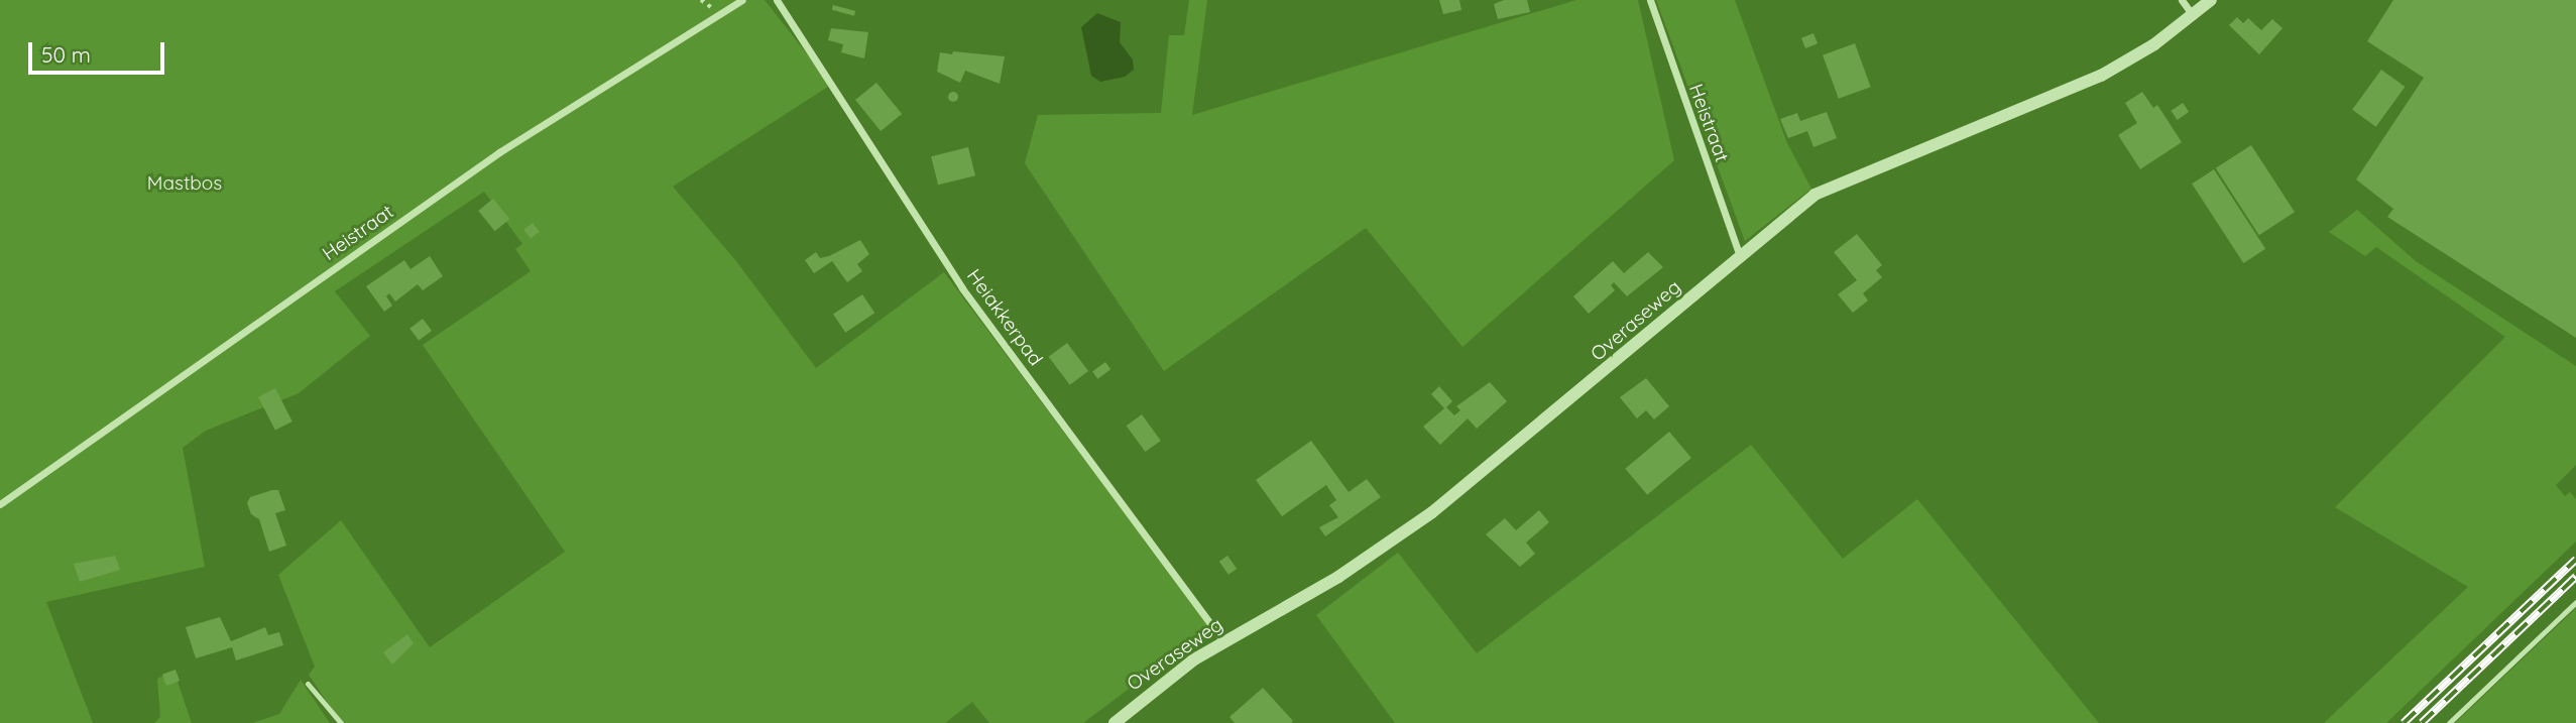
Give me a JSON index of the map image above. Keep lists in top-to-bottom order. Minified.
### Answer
{"streets":{"street":["Heistraat","Heiakkerpad","Overaseweg"]},"crossings":[["Heistraat","Overaseweg"],["Heiakkerpad","Overaseweg"]],"parks":["Mastbos"],"scale_bar":"50 m"}
